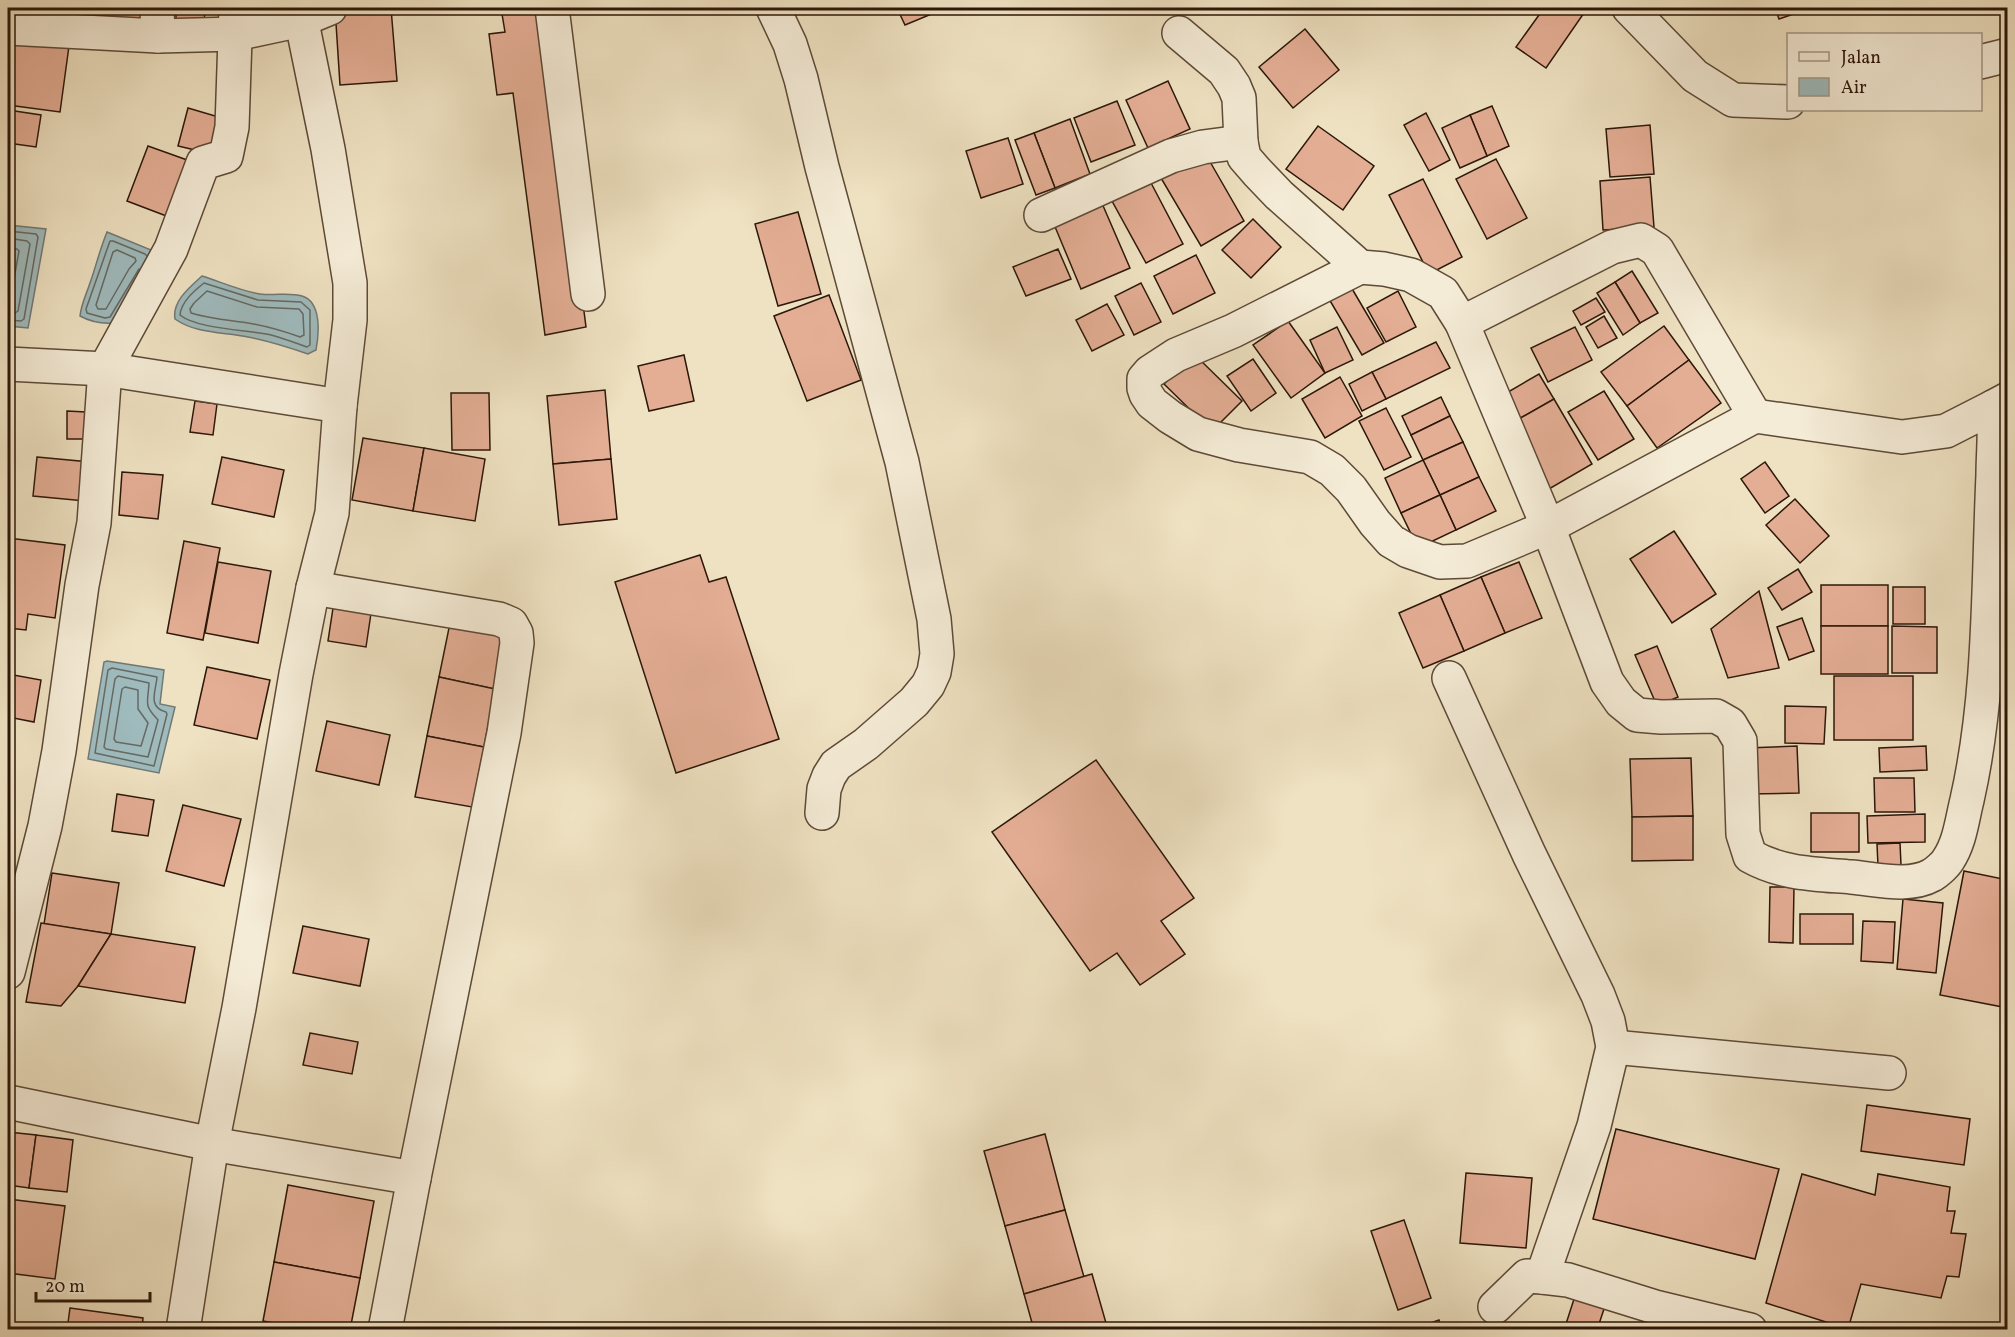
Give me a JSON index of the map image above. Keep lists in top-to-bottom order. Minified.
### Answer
{"legend":["Jalan","Air"],"scale_bar":"20 m"}
